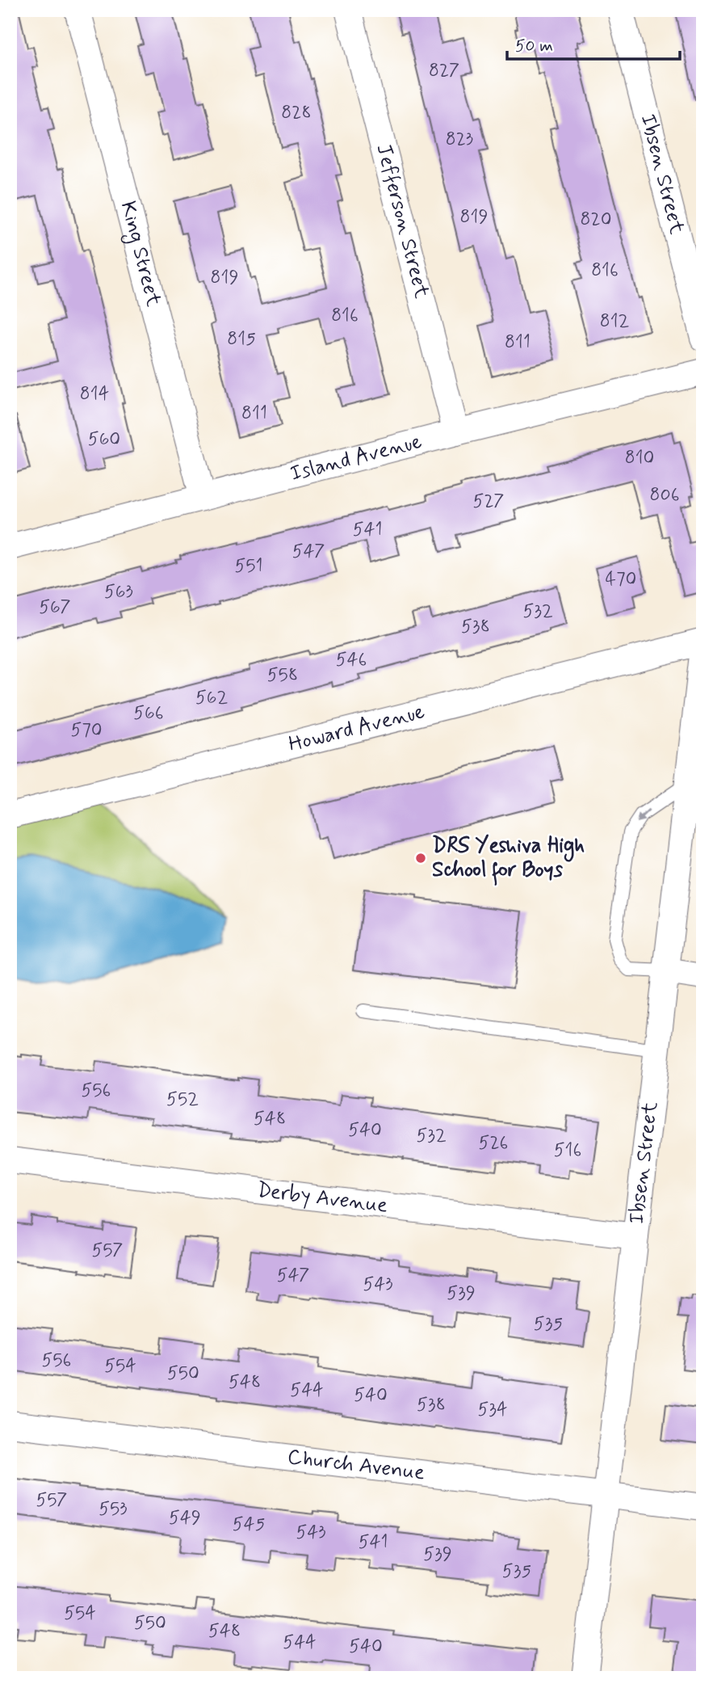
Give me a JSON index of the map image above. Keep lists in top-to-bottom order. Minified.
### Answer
{"streets":{"street":["Ibsen Street","Jefferson Street","King Street","Island Avenue","Howard Avenue","Derby Avenue","Church Avenue"]},"crossings":[["Ibsen Street","Derby Avenue"],["Ibsen Street","Church Avenue"],["Jefferson Street","Island Avenue"],["King Street","Island Avenue"]],"places":["DRS Yeshiva High School for Boys"],"house_numbers":["827","828","823","819","820","816","819","816","812","815","811","814","811","560","810","806","527","541","547","551","470","563","567","532","538","546","558","562","566","570","556","552","548","540","532","526","516","557","547","543","539","535","556","554","550","548","544","540","538","534","557","553","549","545","543","541","539","535","554","550","548","544","540"],"scale_bar":"50 m"}
